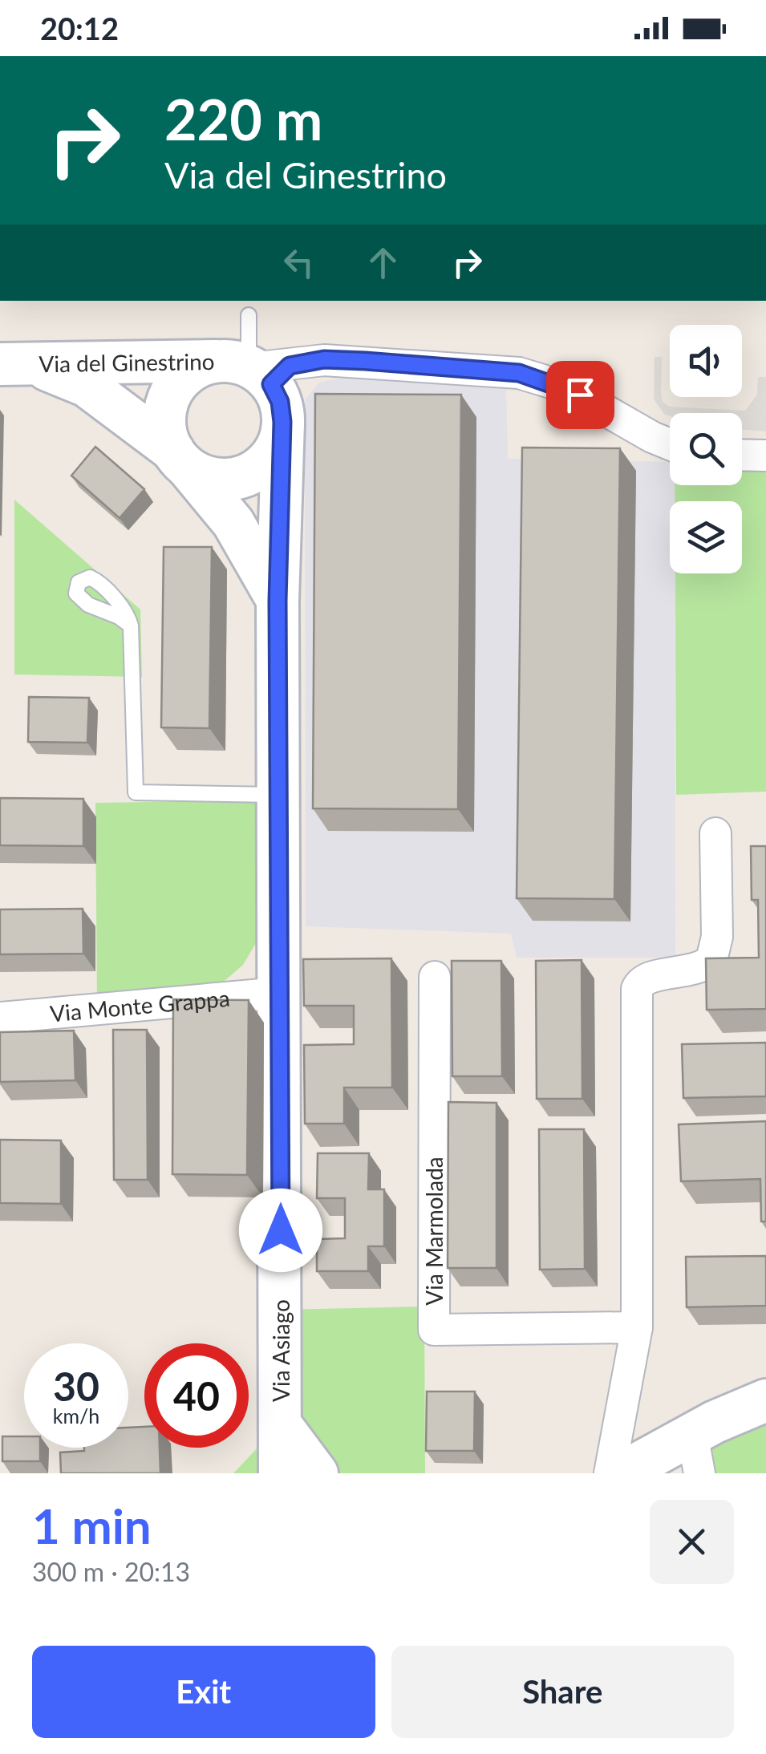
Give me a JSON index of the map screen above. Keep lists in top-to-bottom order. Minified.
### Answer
{"streets":{"street":["Via del Ginestrino","Via Monte Grappa","Via Marmolada","Via Asiago"]},"crossings":[["Via del Ginestrino","Via Asiago"],["Via Monte Grappa","Via Asiago"]],"page":{"status":"20:12","turn":["220 m","Via del Ginestrino"],"speed":"30 km/h","limit":"40","heading":["1 min","300 m · 20:13"],"buttons":["Exit","Share"]}}
